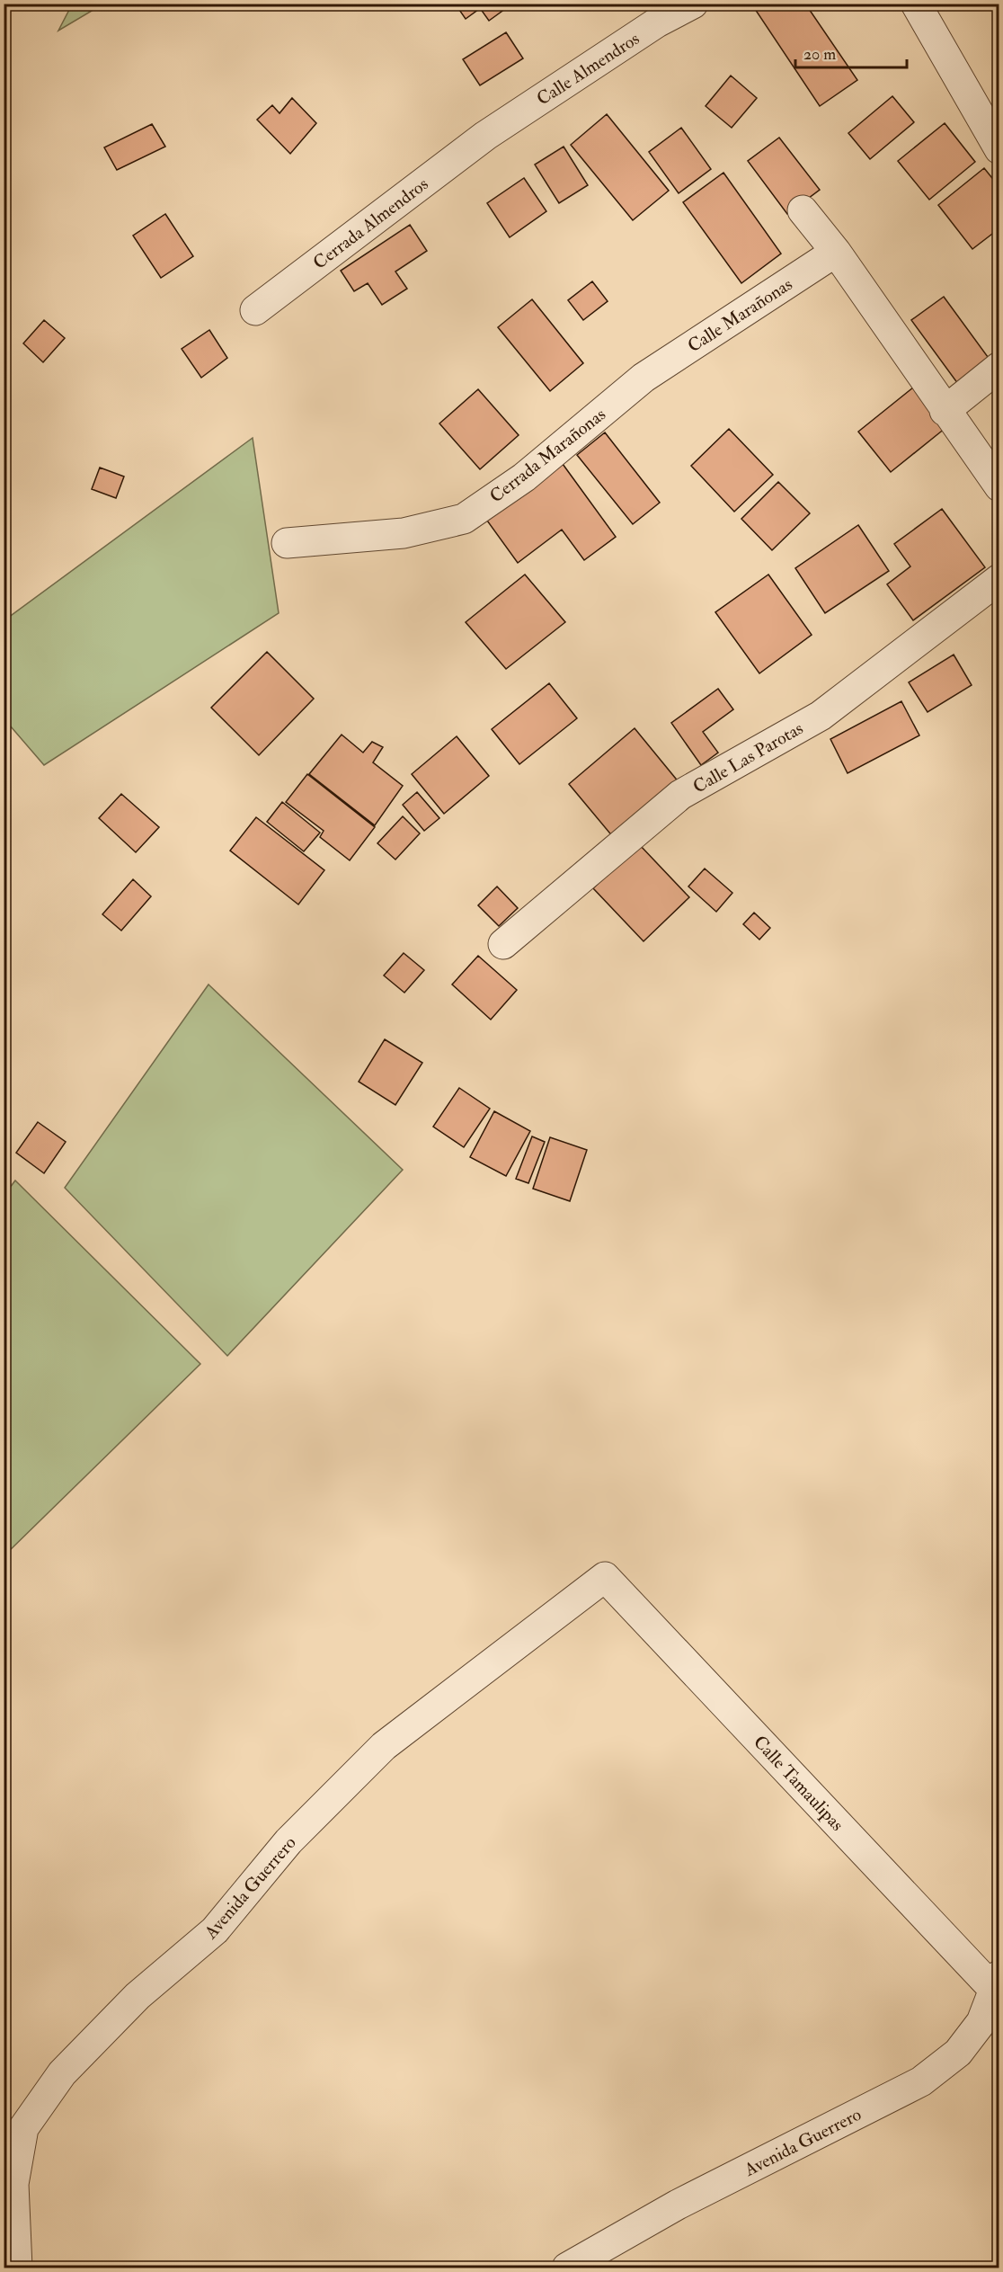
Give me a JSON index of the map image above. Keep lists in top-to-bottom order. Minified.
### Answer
{"streets":{"street":["Calle Almendros","Cerrada Almendros","Calle Marañonas","Cerrada Marañonas","Calle Las Parotas","Calle Tamaulipas","Avenida Guerrero"]},"crossings":[["Calle Almendros","Cerrada Almendros"],["Calle Marañonas","Cerrada Marañonas"],["Calle Tamaulipas","Avenida Guerrero"]],"scale_bar":"20 m"}
